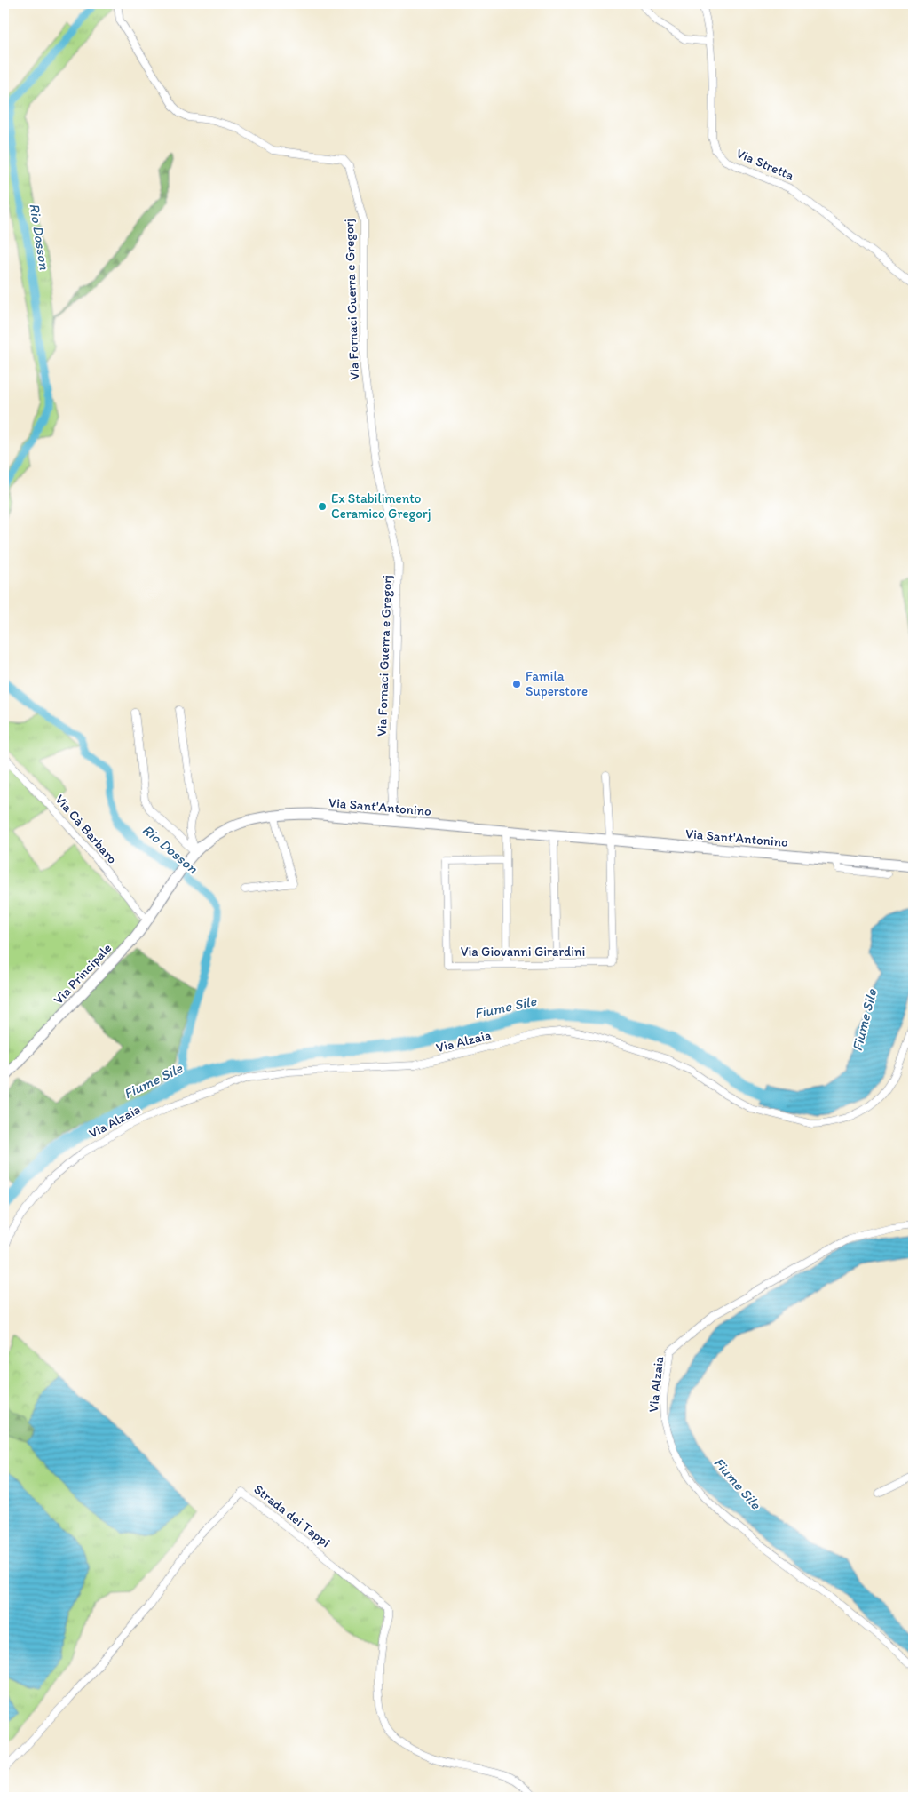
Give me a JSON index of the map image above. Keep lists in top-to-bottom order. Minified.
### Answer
{"streets":{"main road":["Via Sant'Antonino","Via Principale"],"street":["Via Stretta","Via Fornaci Guerra e Gregorj","Via Cà Barbaro","Via Giovanni Girardini","Via Alzaia","Strada dei Tappi"]},"crossings":[["Via Fornaci Guerra e Gregorj","Via Sant'Antonino"],["Via Sant'Antonino","Via Giovanni Girardini"],["Via Sant'Antonino","Via Principale"],["Via Cà Barbaro","Via Principale"]],"water":["Rio Dosson","Fiume Sile"],"places":["Ex Stabilimento Ceramico Gregorj","Famila Superstore"]}
